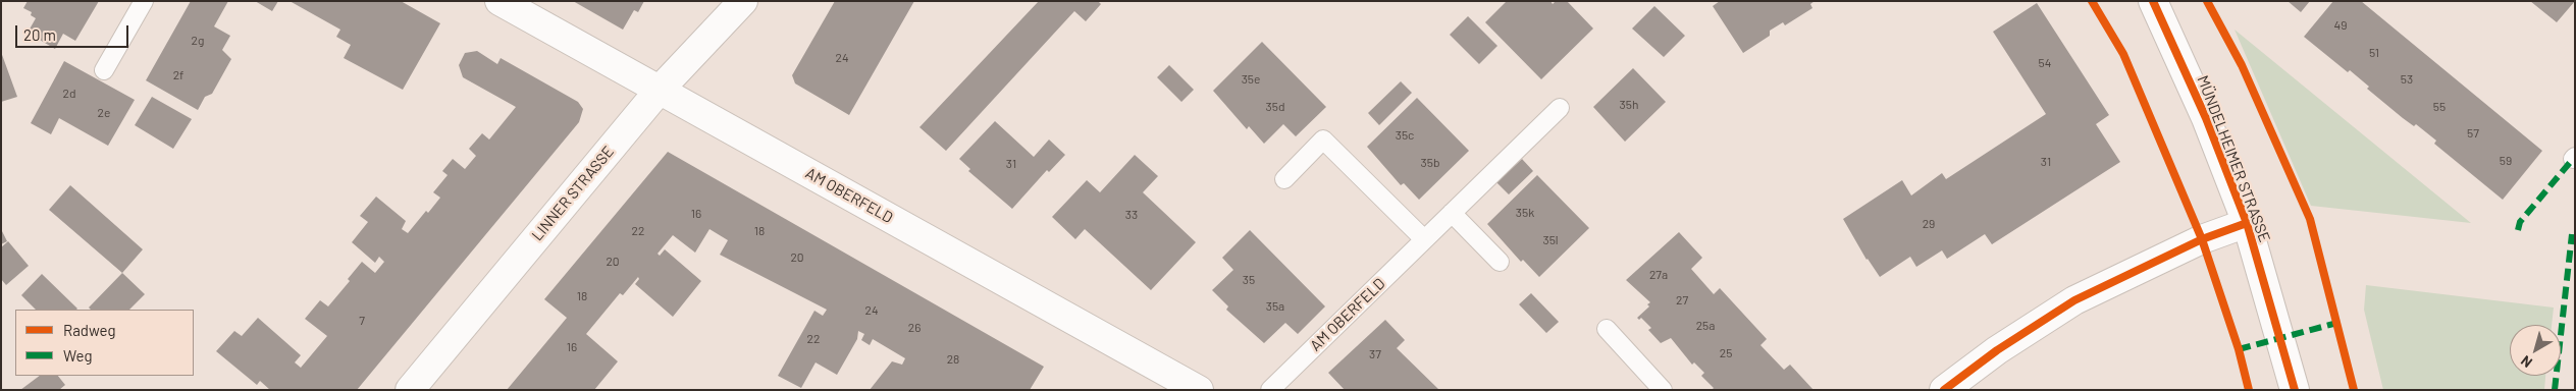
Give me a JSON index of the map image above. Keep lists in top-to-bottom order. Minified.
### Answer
{"streets":{"street":["MÜNDELHEIMER STRASSE","LINNER STRASSE","AM OBERFELD"]},"crossings":[["LINNER STRASSE","AM OBERFELD"]],"house_numbers":["49","2g","51","24","54","2f","35e","53","2d","35h","35d","55","2e","57","35c","59","31","35b","31","35k","16","33","29","22","18","35l","20","20","27a","35","18","27","35a","24","7","25a","26","22","16","25","37","28"],"legend":["Radweg","Weg"],"scale_bar":"20 m","north":"bottom left"}
